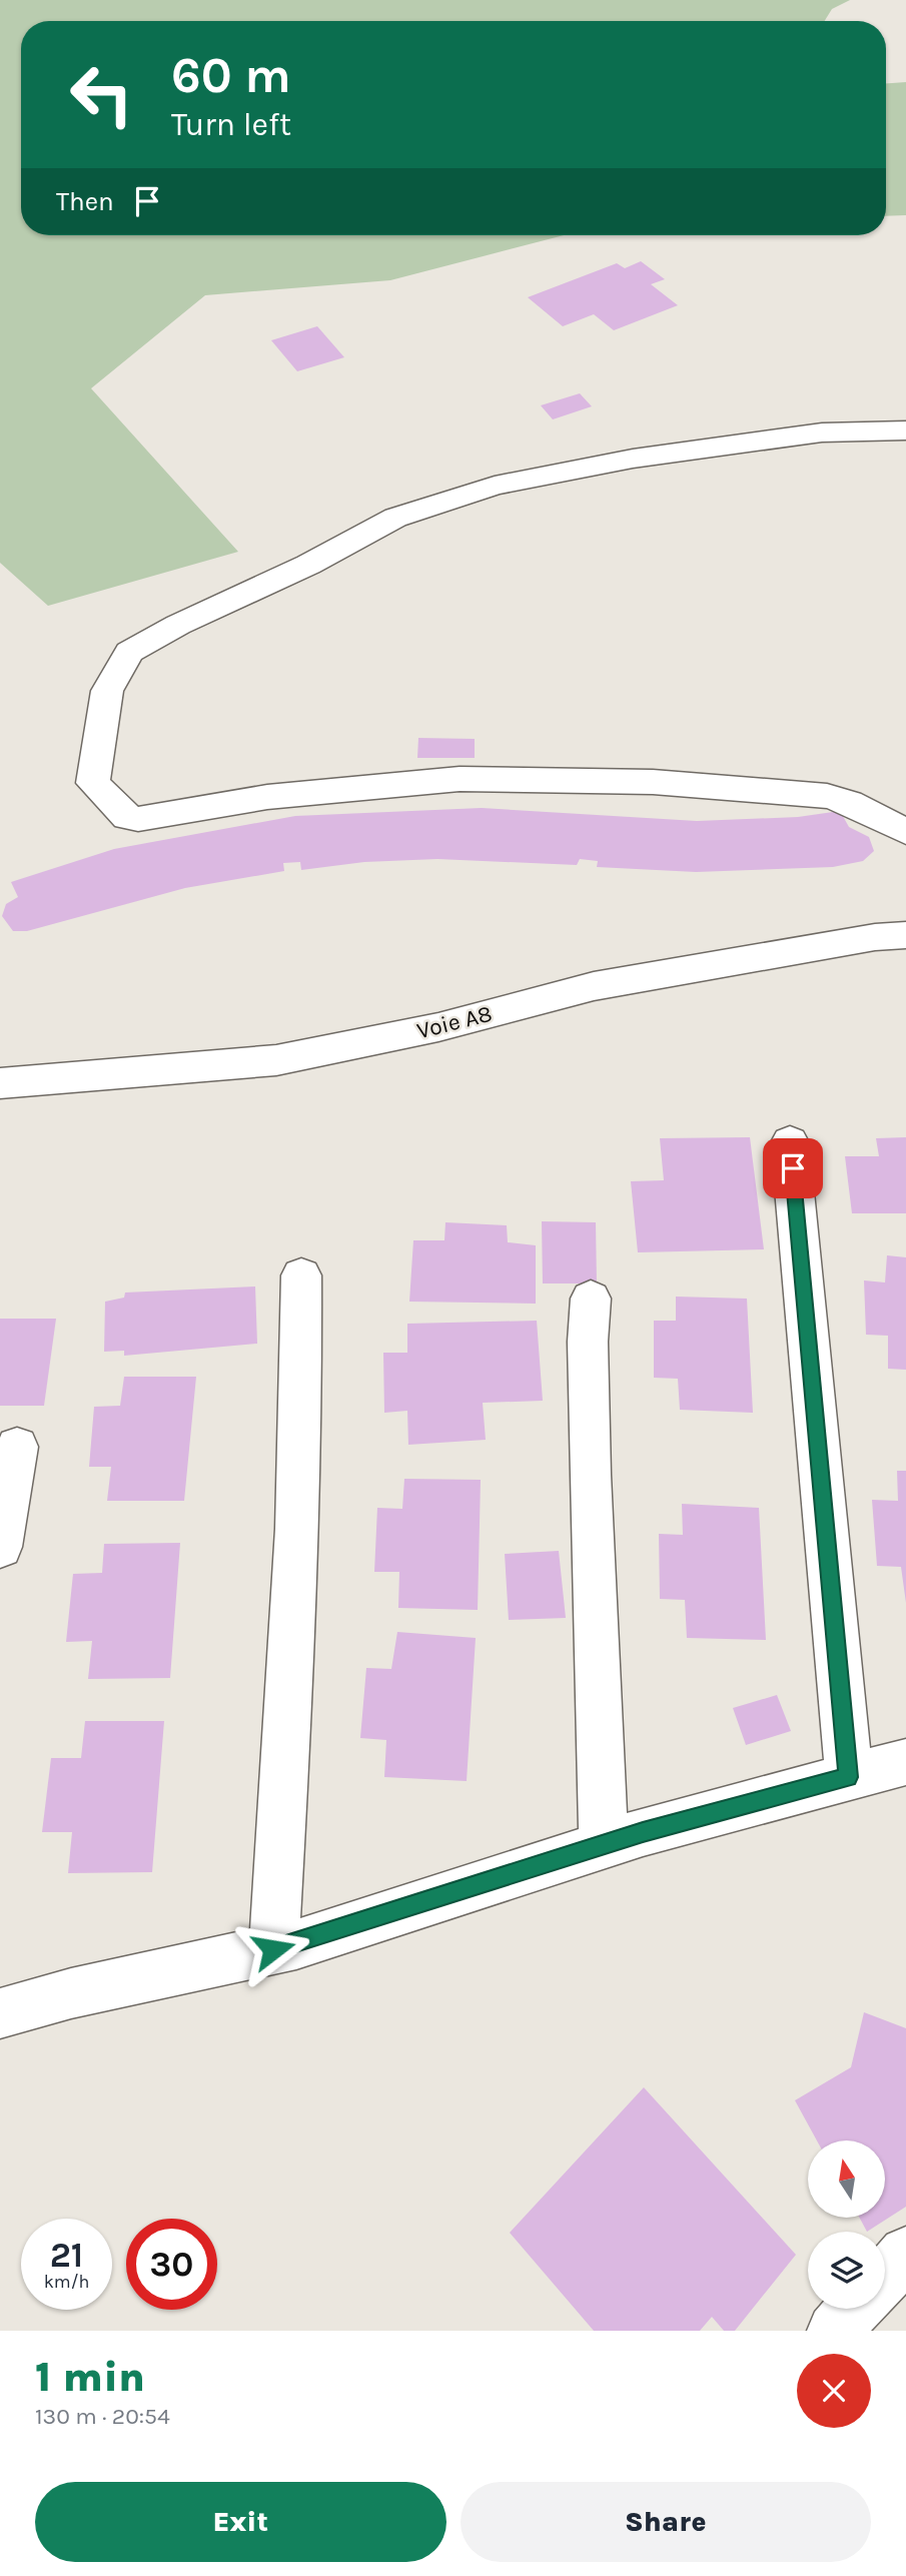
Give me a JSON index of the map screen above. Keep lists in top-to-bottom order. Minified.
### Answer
{"streets":{"street":["Voie A8"]},"north":"top","page":{"turn":["60 m","Turn left"],"then":"Then","speed":"21 km/h","limit":"30","heading":["1 min","130 m · 20:54"],"buttons":["Exit","Share"]}}
